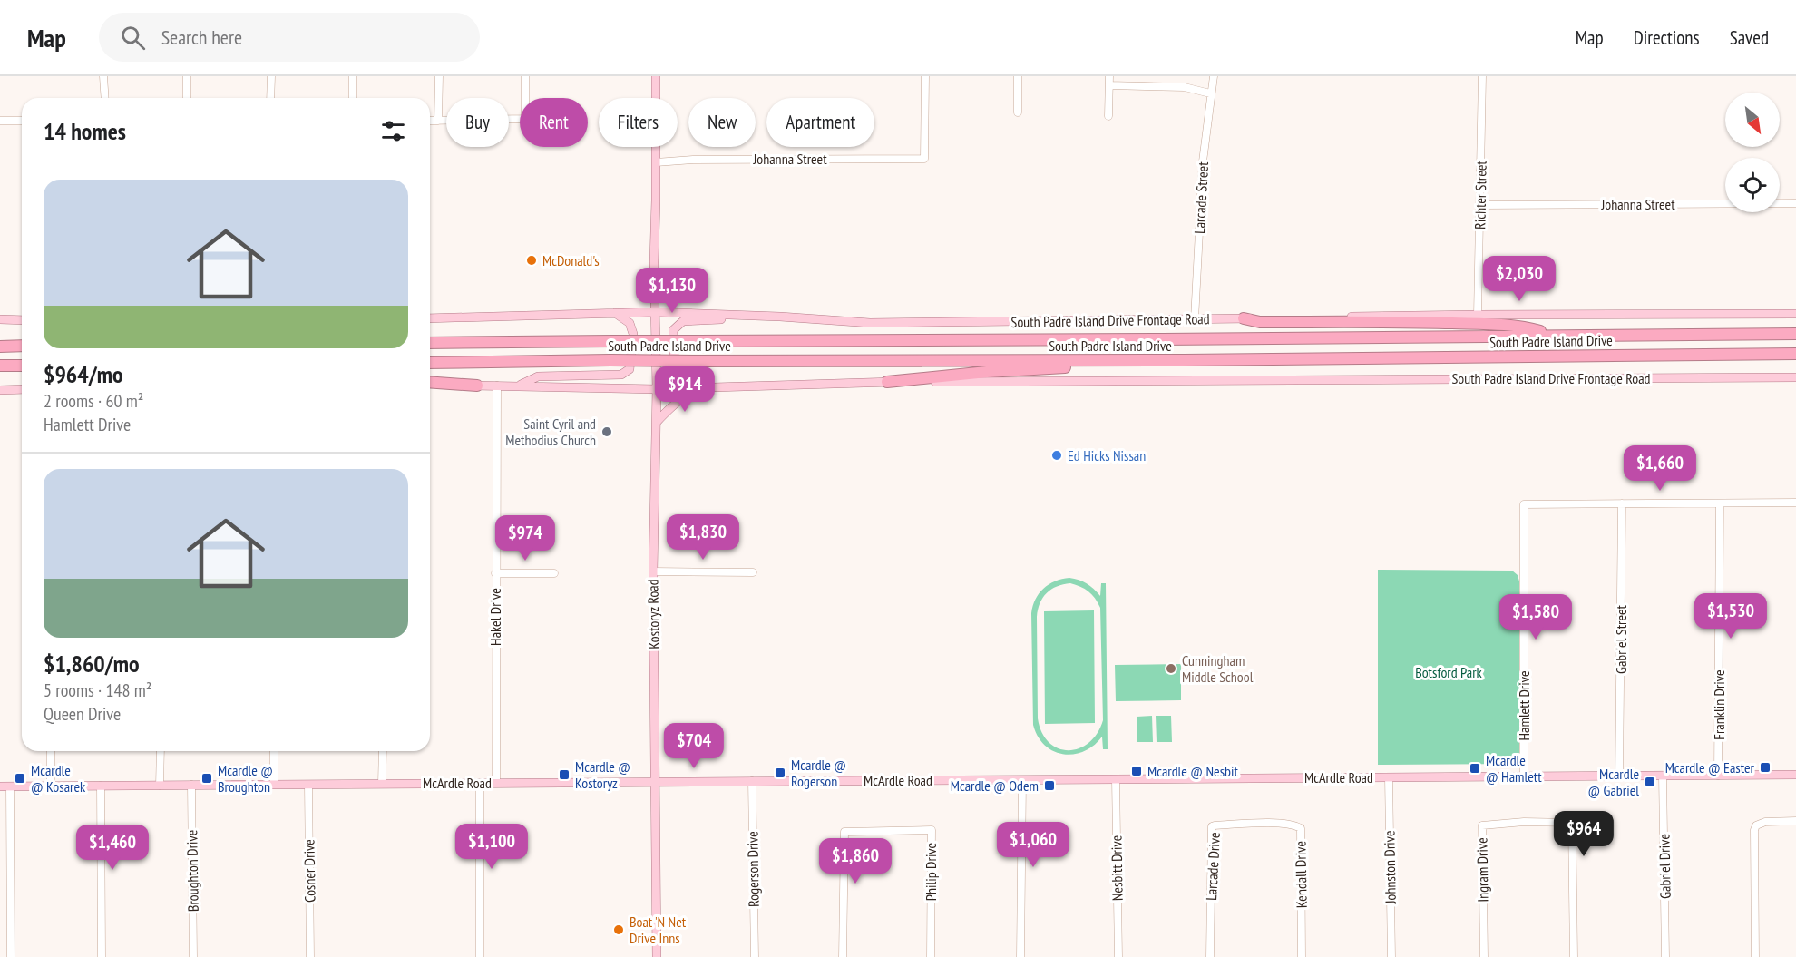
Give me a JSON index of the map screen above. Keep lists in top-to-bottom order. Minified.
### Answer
{"streets":{"highway":["South Padre Island Drive"],"main road":["South Padre Island Drive Frontage Road","Kostoryz Road","McArdle Road"],"street":["Johanna Street","Richter Street","Larcade Street","Hakel Drive","Gabriel Street","Franklin Drive","Hamlett Drive","Larcade Drive","Gabriel Drive","Johnston Drive","Nesbitt Drive","Rogerson Drive","Ingram Drive","Broughton Drive","Cosner Drive","Philip Drive","Kendall Drive"]},"crossings":[["Johanna Street","Richter Street"],["Johanna Street","Kostoryz Road"],["Richter Street","South Padre Island Drive Frontage Road"],["Larcade Street","South Padre Island Drive Frontage Road"],["South Padre Island Drive Frontage Road","Kostoryz Road"],["South Padre Island Drive Frontage Road","Hakel Drive"],["Kostoryz Road","McArdle Road"],["Hakel Drive","McArdle Road"],["Gabriel Street","Hamlett Drive"],["Gabriel Street","McArdle Road"],["Franklin Drive","McArdle Road"],["Hamlett Drive","McArdle Road"],["McArdle Road","Gabriel Drive"],["McArdle Road","Johnston Drive"],["McArdle Road","Nesbitt Drive"],["McArdle Road","Rogerson Drive"],["McArdle Road","Broughton Drive"],["McArdle Road","Cosner Drive"],["Larcade Drive","Kendall Drive"]],"parks":["Botsford Park"],"places":{"other":["McDonald's","Saint Cyril and Methodius Church","Ed Hicks Nissan","Cunningham Middle School","Boat 'N Net Drive Inns"],"transit":["Mcardle @ Easter","Mcardle @ Hamlett","Mcardle @ Nesbit","Mcardle @ Rogerson","Mcardle @ Kostoryz","Mcardle @ Kosarek","Mcardle @ Broughton","Mcardle @ Gabriel","Mcardle @ Odem"]},"north":"bottom right","page":{"header":"Map","search":"Search here","nav":["Map","Directions","Saved"],"chip":["Buy","Rent","Filters","New","Apartment"],"heading":"14 homes","list":[{"name":"$964/mo","note":"2 rooms · 60 m² · Hamlett Drive"},{"name":"$1,860/mo","note":"5 rooms · 148 m² · Queen Drive"}],"price":["$2,030","$1,130","$914","$1,660","$1,830","$974","$1,530","$1,580","$704","$964","$1,060","$1,100","$1,460","$1,860"]}}
